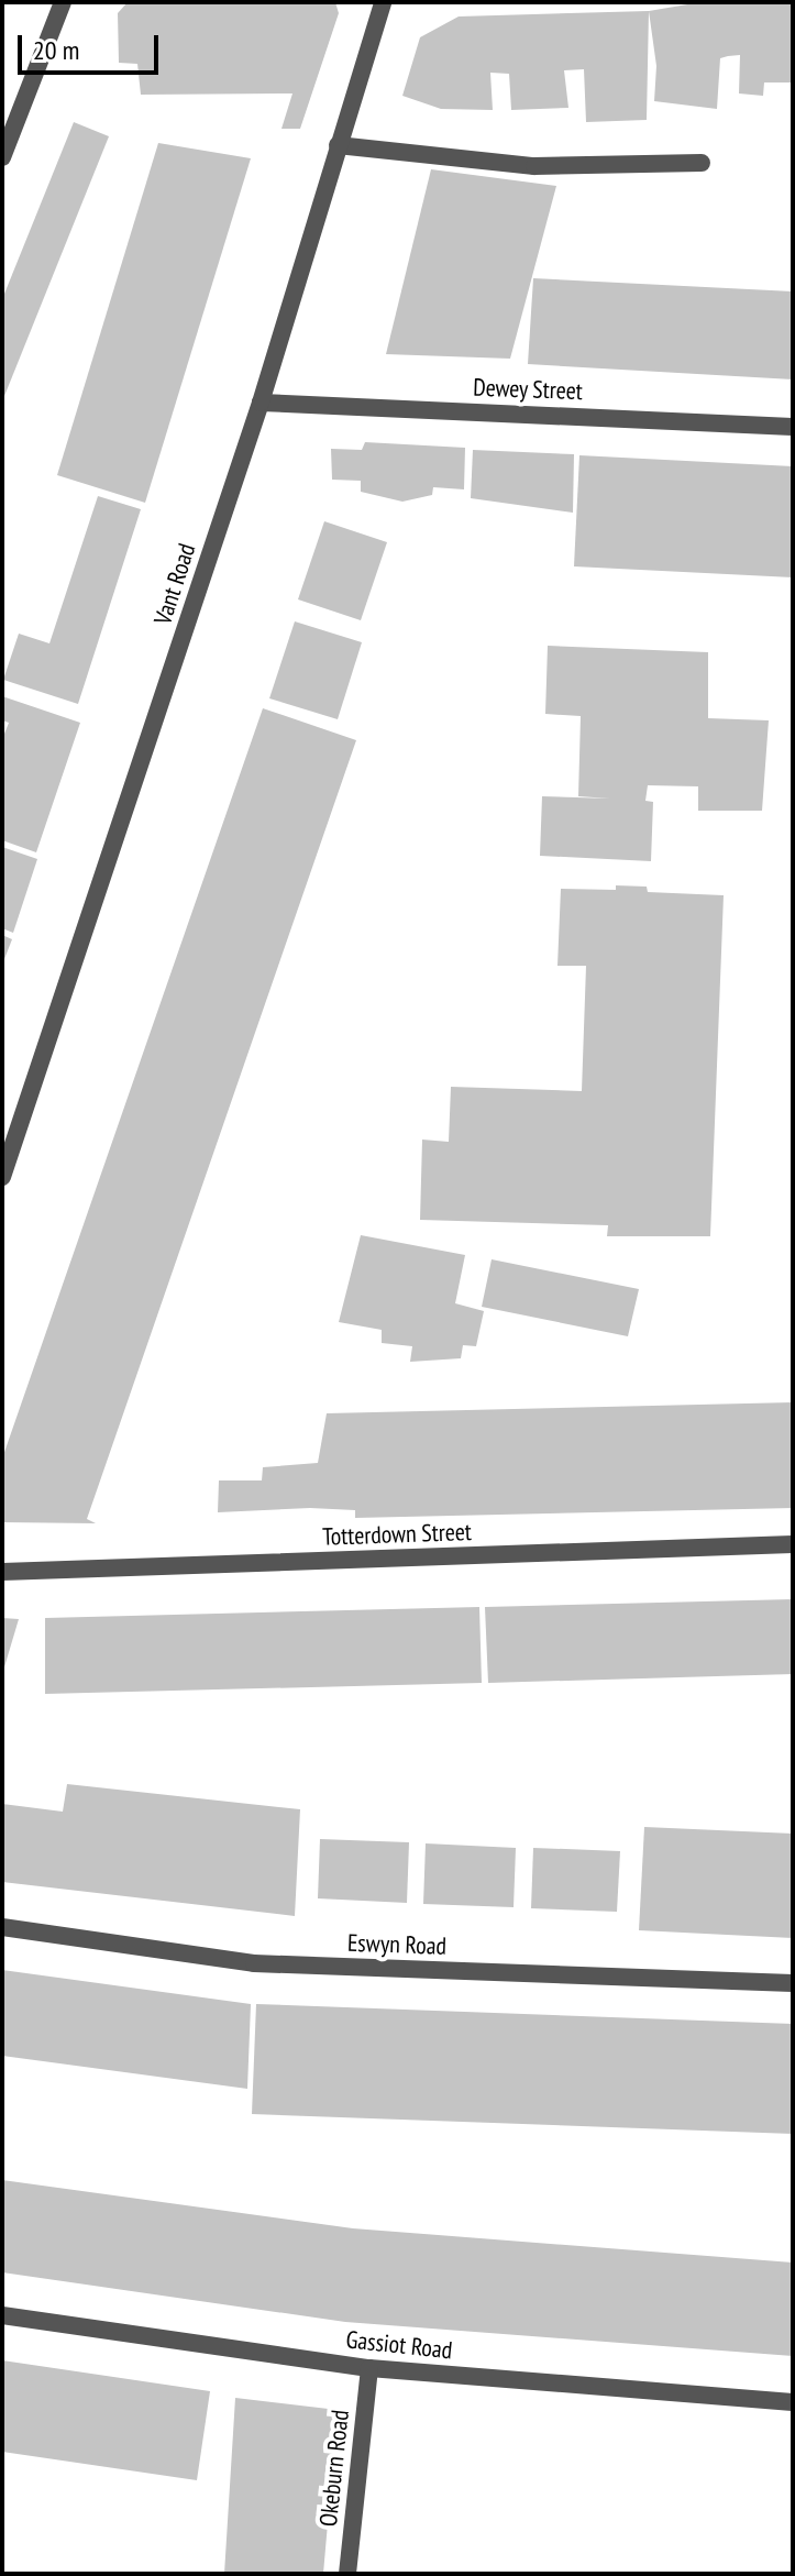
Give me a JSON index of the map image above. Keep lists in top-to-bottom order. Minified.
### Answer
{"streets":{"street":["Dewey Street","Vant Road","Totterdown Street","Eswyn Road","Gassiot Road","Okeburn Road"]},"crossings":[["Dewey Street","Vant Road"],["Gassiot Road","Okeburn Road"]],"scale_bar":"20 m"}
